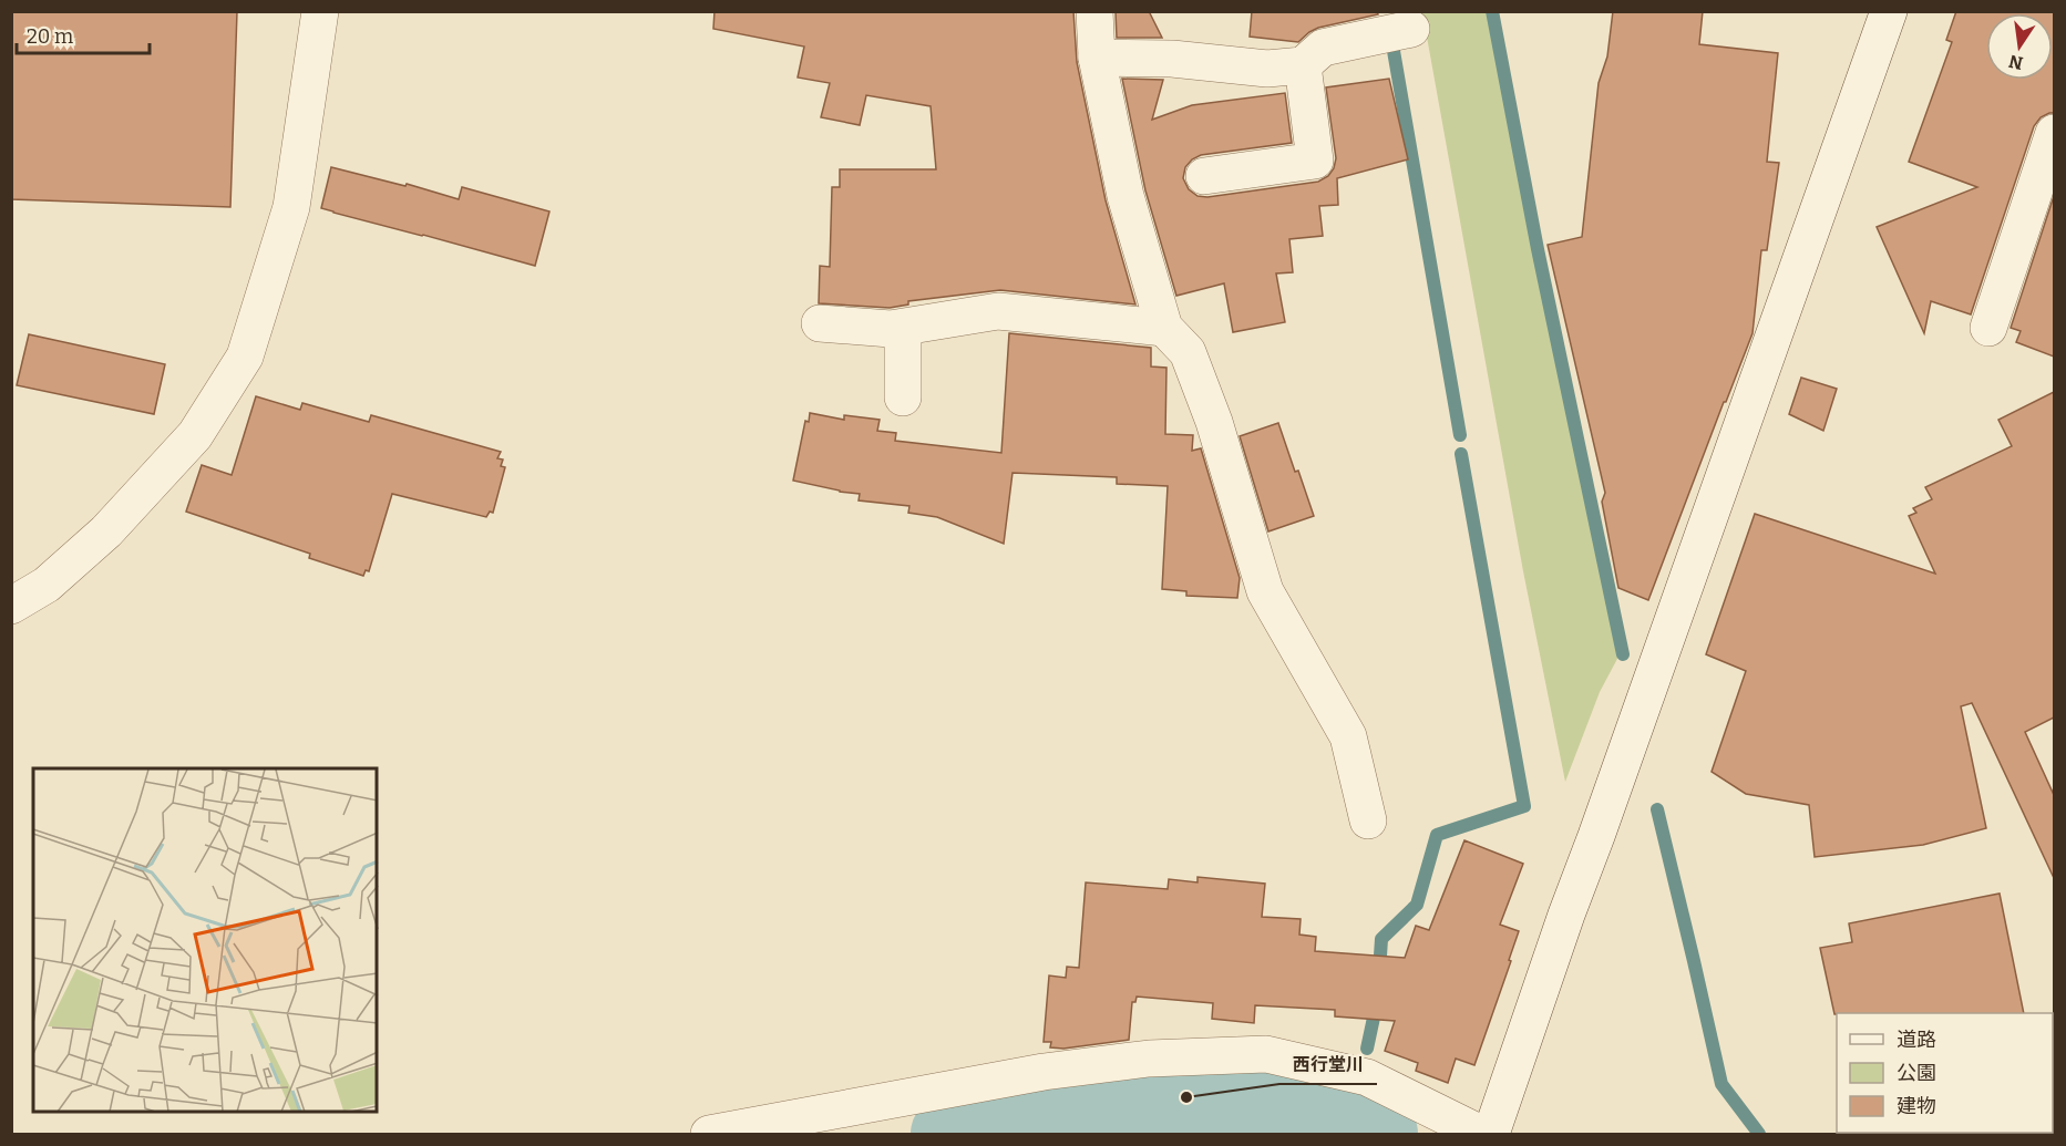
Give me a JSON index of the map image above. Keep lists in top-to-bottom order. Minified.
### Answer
{"places":["西行堂川"],"legend":["道路","公園","建物"],"scale_bar":"20 m","north":"bottom"}
